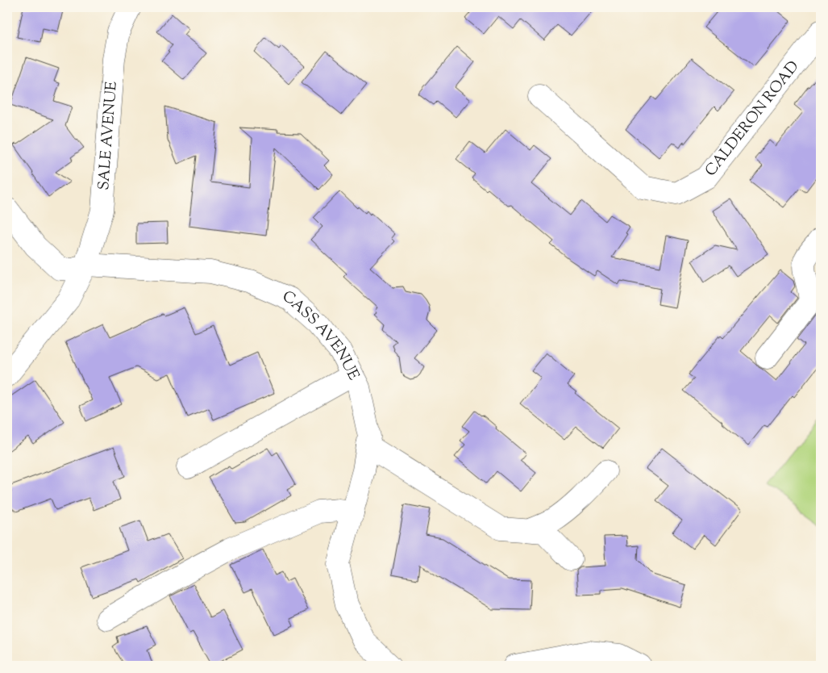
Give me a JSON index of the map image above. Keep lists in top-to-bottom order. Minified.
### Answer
{"streets":{"street":["CALDERON ROAD","SALE AVENUE","CASS AVENUE"]},"crossings":[["SALE AVENUE","CASS AVENUE"]]}
